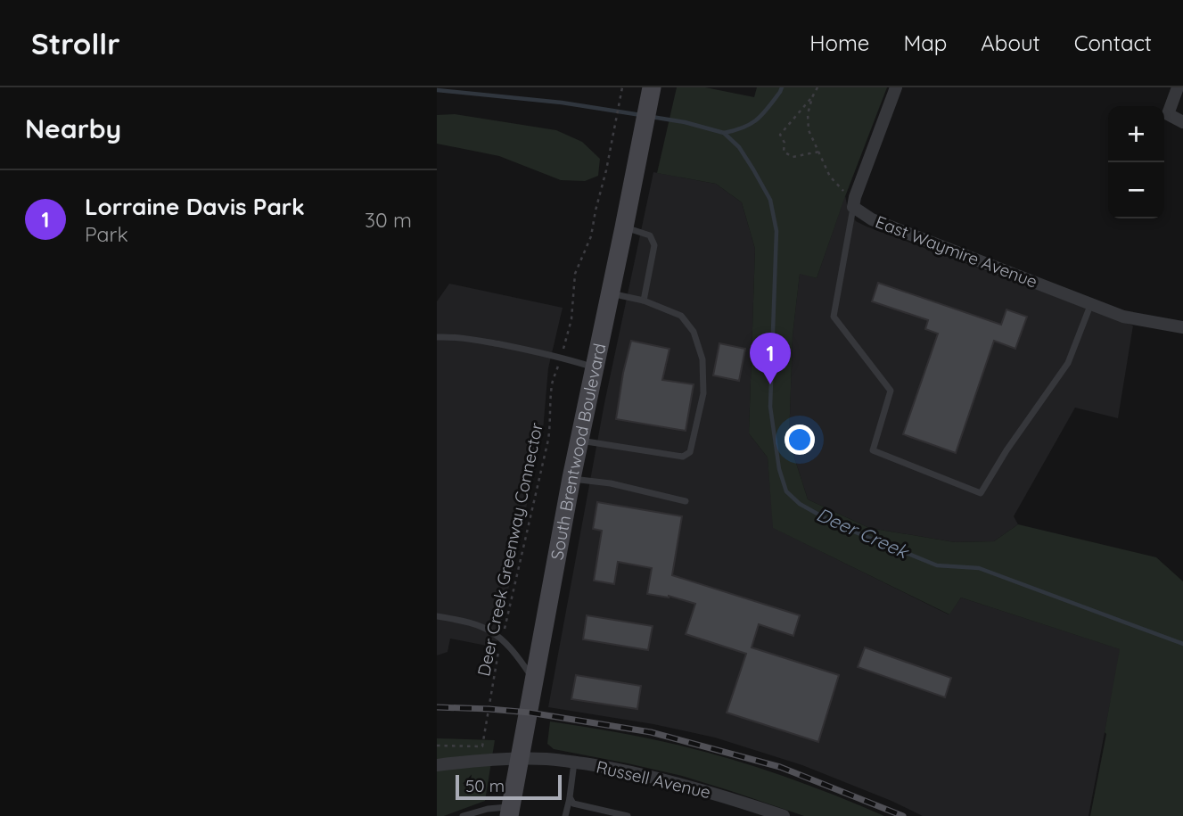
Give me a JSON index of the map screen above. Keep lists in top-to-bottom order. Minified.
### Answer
{"streets":{"main road":["South Brentwood Boulevard"],"street":["East Waymire Avenue","Russell Avenue"],"path":["Deer Creek Greenway Connector"]},"crossings":[["South Brentwood Boulevard","Russell Avenue"]],"water":["Deer Creek"],"scale_bar":"50 m","page":{"header":"Strollr","nav":["Home","Map","About","Contact"],"heading":"Nearby","map_buttons":["+","−"],"list":[{"mark":"1","name":"Lorraine Davis Park","note":"Park","value":"30 m"}],"pins":"1","scale":"50 m"}}
